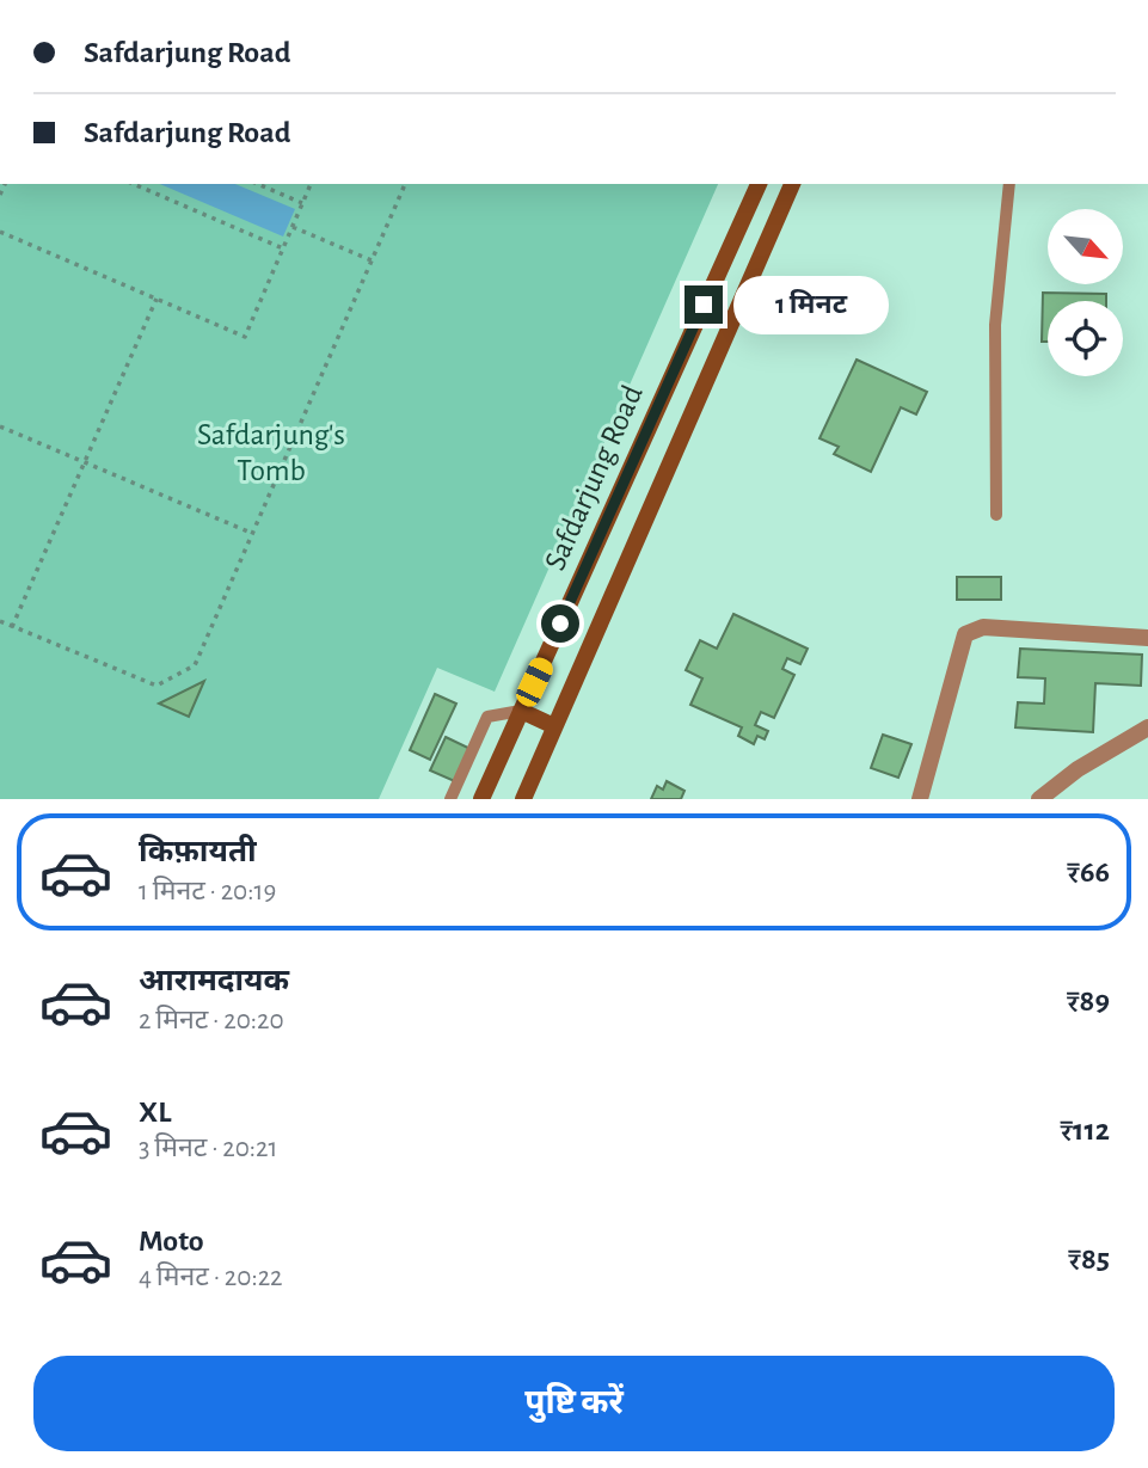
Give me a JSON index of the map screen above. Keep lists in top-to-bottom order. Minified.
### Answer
{"streets":{"main road":["Safdarjung Road"]},"parks":["Safdarjung's Tomb"],"north":"bottom right","page":{"banner":["Safdarjung Road","Safdarjung Road"],"bubble":"1 मिनट","list":[{"name":"किफ़ायती","note":"1 मिनट · 20:19","value":"₹66"},{"name":"आरामदायक","note":"2 मिनट · 20:20","value":"₹89"},{"name":"XL","note":"3 मिनट · 20:21","value":"₹112"},{"name":"Moto","note":"4 मिनट · 20:22","value":"₹85"}],"buttons":"पुष्टि करें"}}
